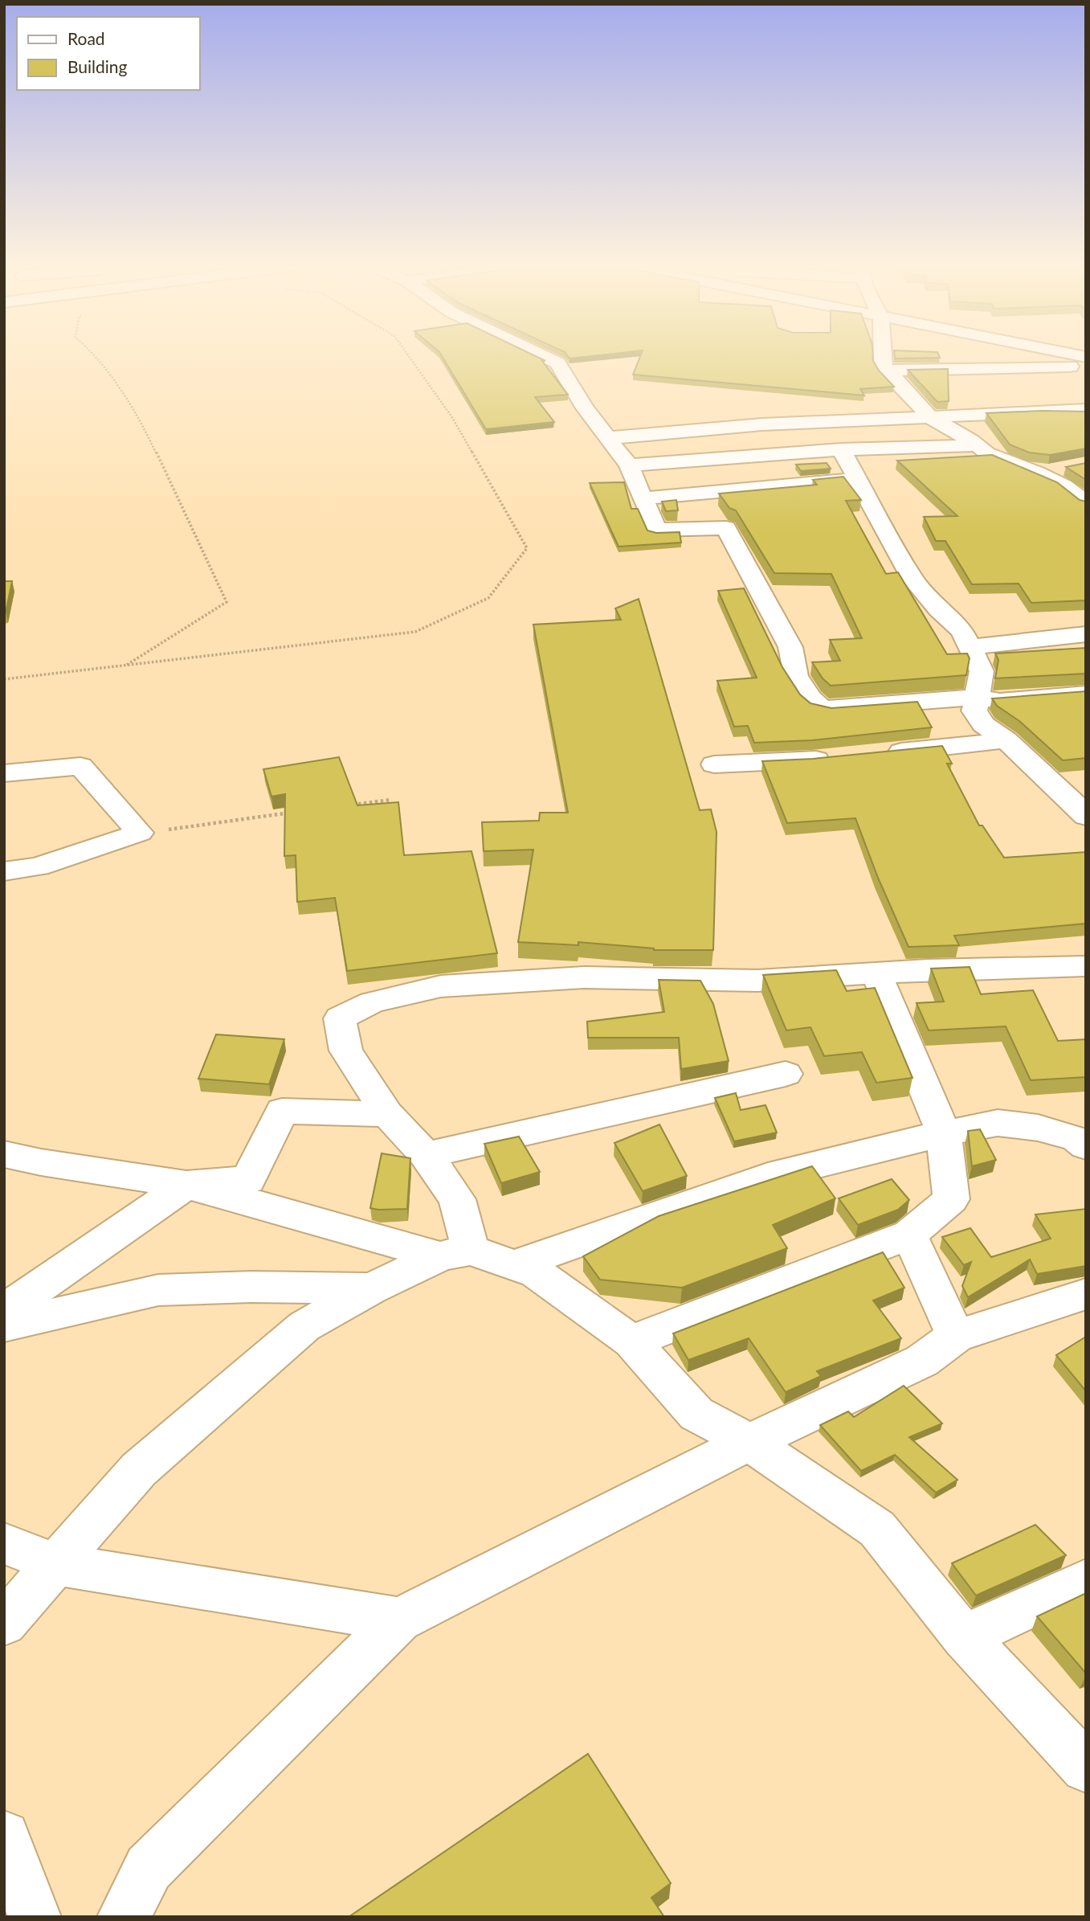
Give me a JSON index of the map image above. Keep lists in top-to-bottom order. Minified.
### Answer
{"legend":["Road","Building"]}
